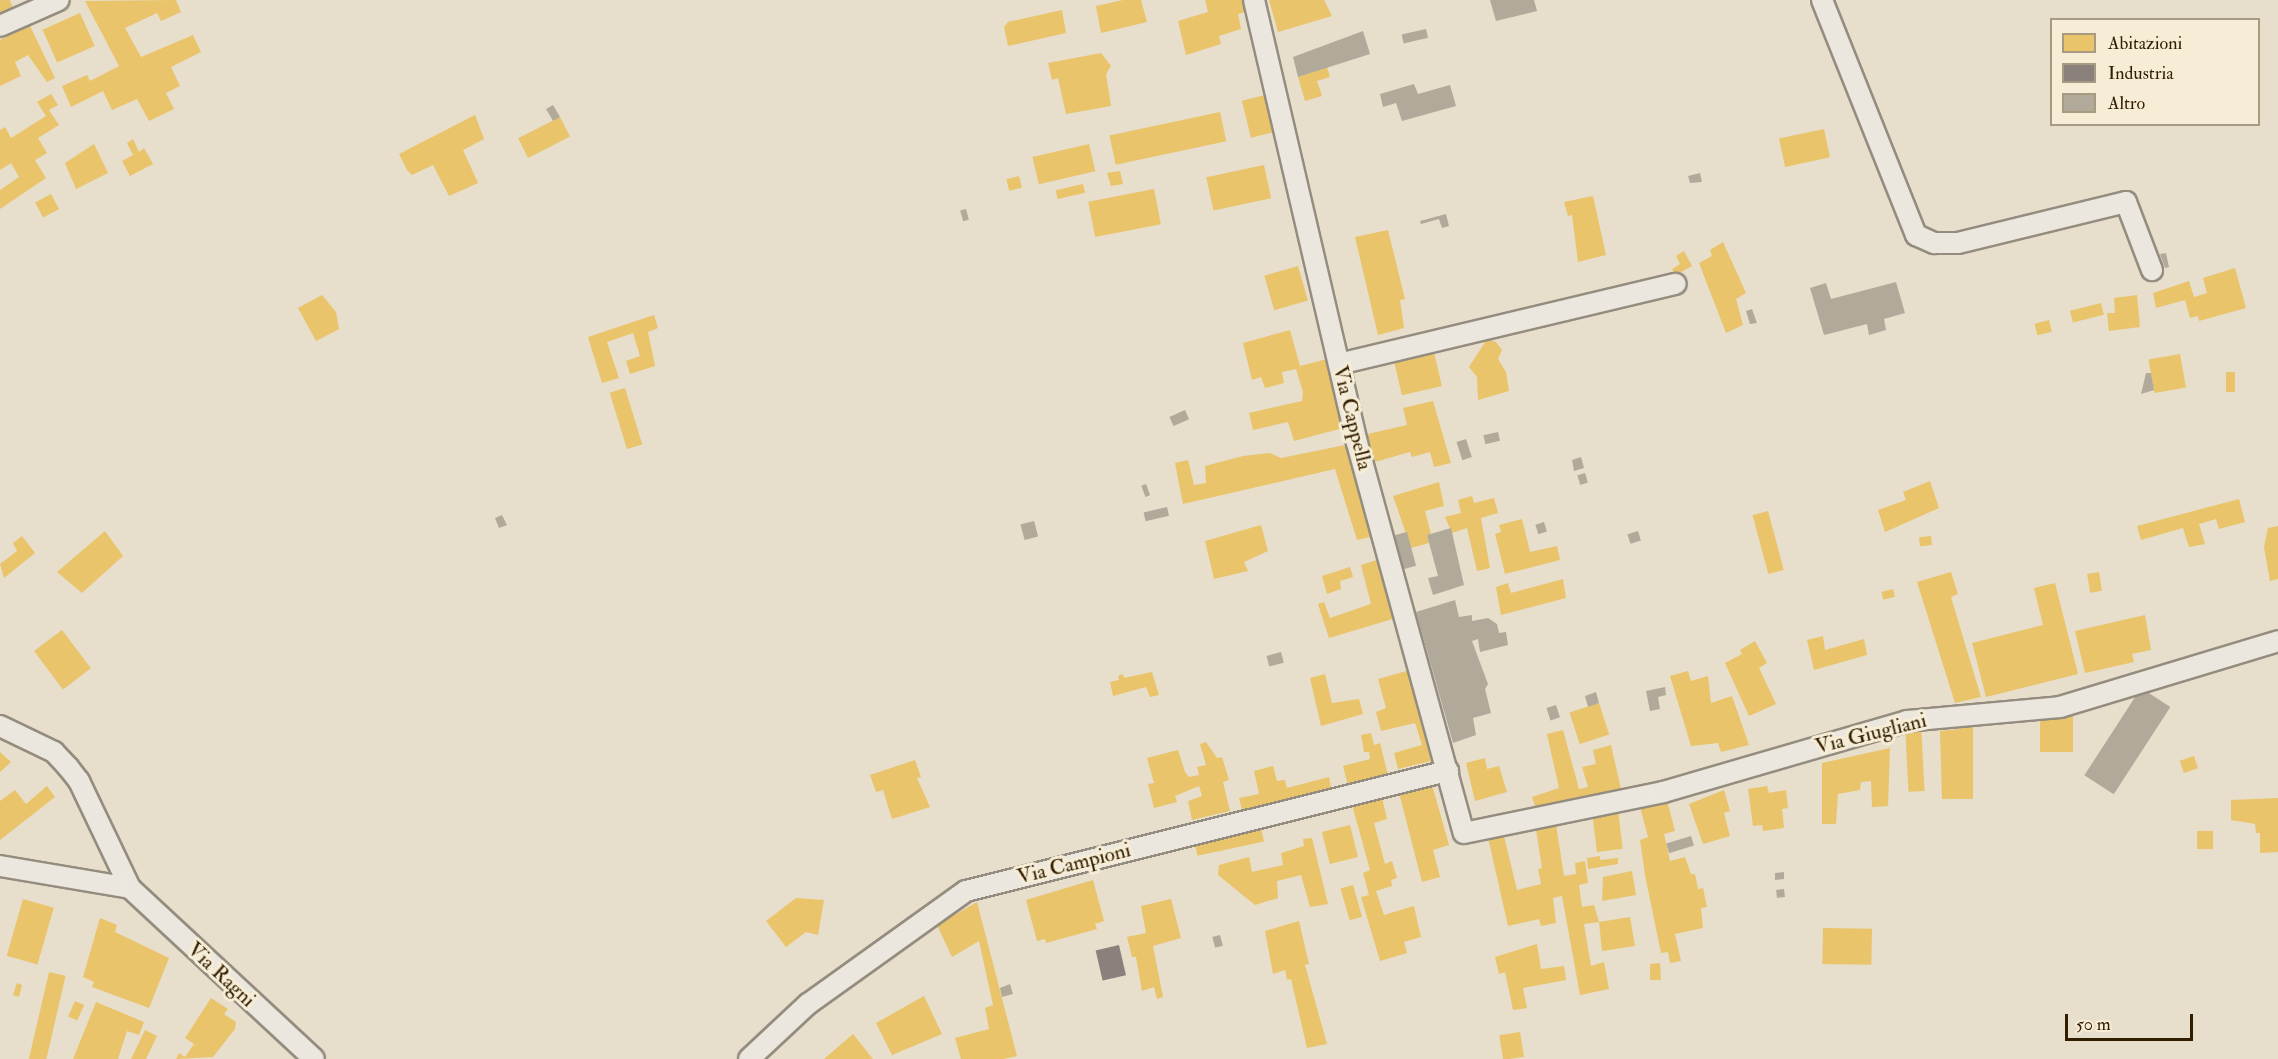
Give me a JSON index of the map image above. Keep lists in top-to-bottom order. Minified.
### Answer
{"streets":{"street":["Via Cappella","Via Giugliani","Via Campioni","Via Ragni"]},"crossings":[["Via Cappella","Via Giugliani"],["Via Cappella","Via Campioni"]],"legend":["Abitazioni","Industria","Altro"],"scale_bar":"50 m"}
